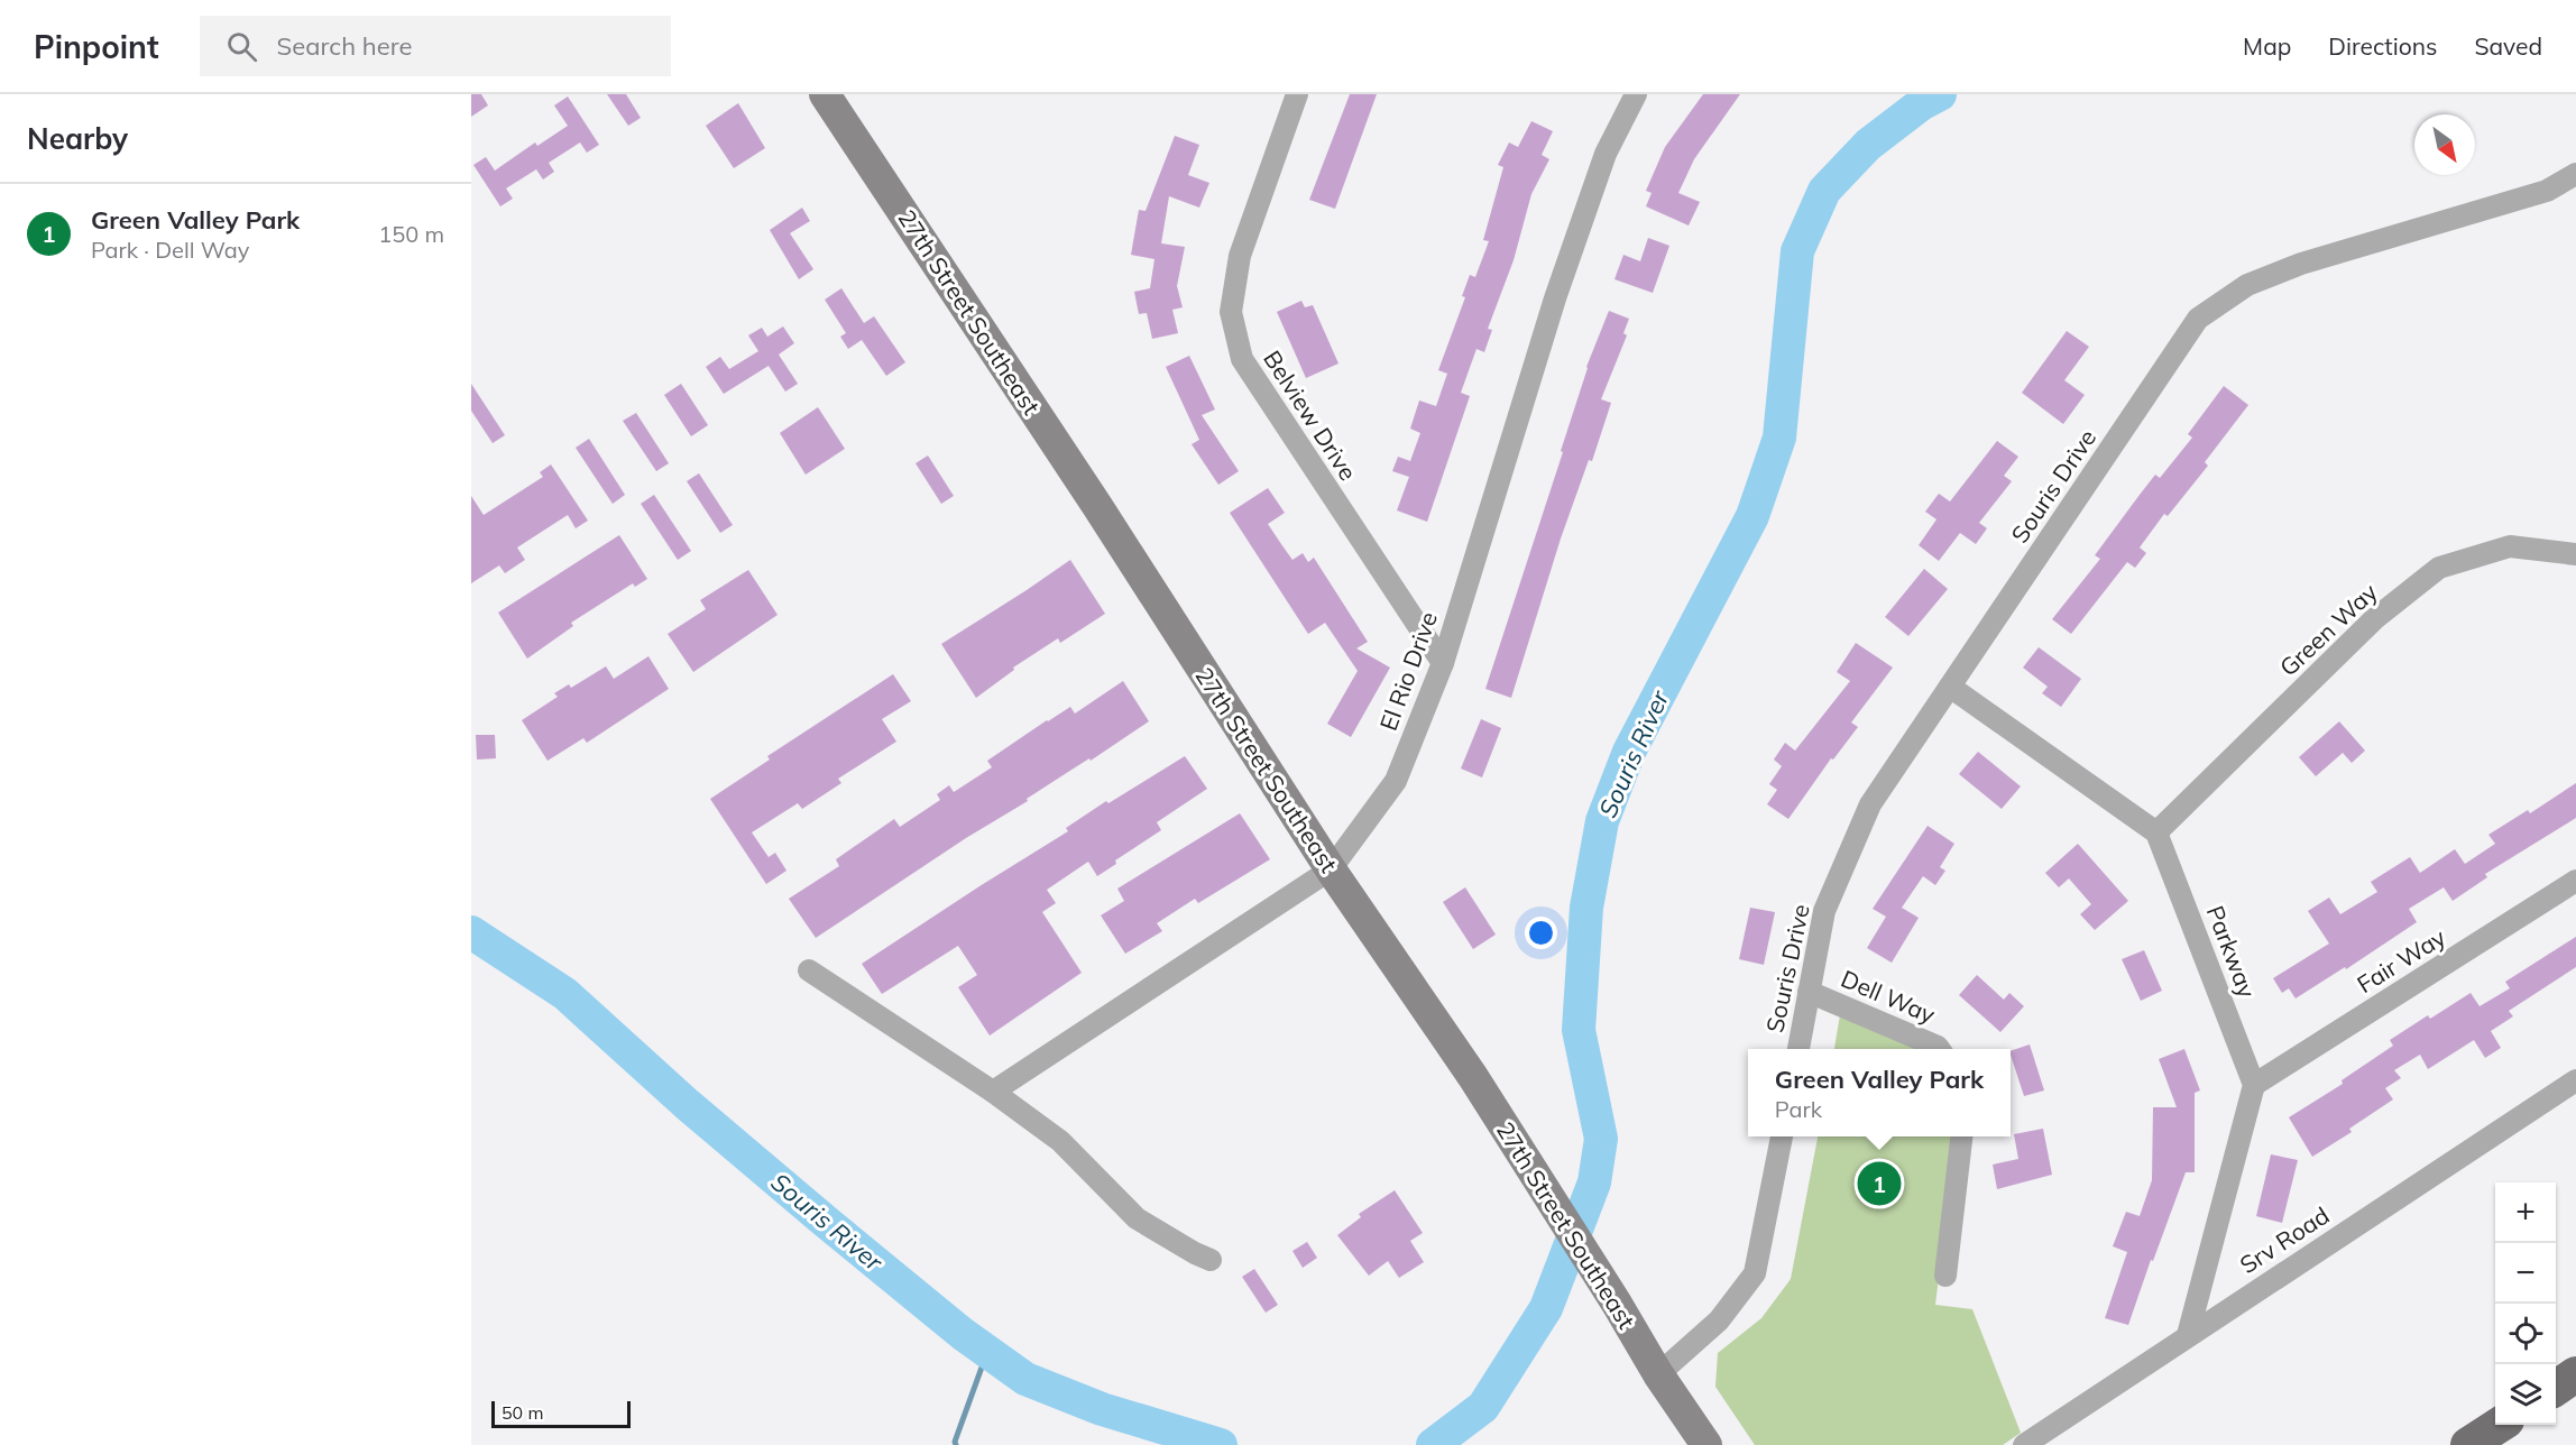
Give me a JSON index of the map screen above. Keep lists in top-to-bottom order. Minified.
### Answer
{"streets":{"street":["27th Street Southeast","Belview Drive","Souris Drive","Green Way","El Rio Drive","Parkway","Fair Way","Dell Way","Srv Road"]},"crossings":[["27th Street Southeast","El Rio Drive"],["Belview Drive","El Rio Drive"],["Souris Drive","Dell Way"],["Green Way","Parkway"],["Parkway","Fair Way"]],"water":["Souris River"],"scale_bar":"50 m","north":"bottom right","page":{"header":"Pinpoint","search":"Search here","nav":["Map","Directions","Saved"],"heading":"Nearby","list":[{"mark":"1","name":"Green Valley Park","note":"Park · Dell Way","value":"150 m"}],"popup":["Green Valley Park","Park"],"pins":"1","map_buttons":["+","−"],"scale":"50 m"}}
